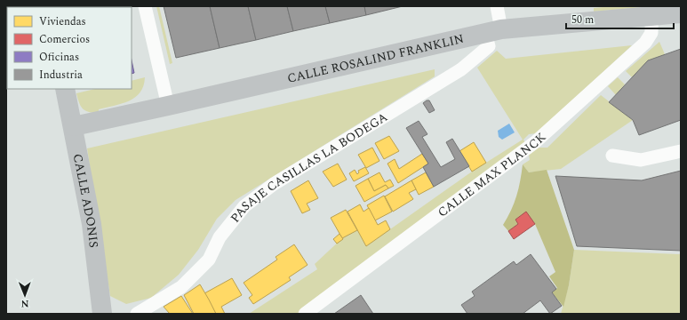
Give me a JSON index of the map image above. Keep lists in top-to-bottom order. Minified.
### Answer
{"streets":{"street":["CALLE ROSALIND FRANKLIN","PASAJE CASILLAS LA BODEGA","CALLE MAX PLANCK","CALLE ADONIS"]},"crossings":[["CALLE ROSALIND FRANKLIN","PASAJE CASILLAS LA BODEGA"],["CALLE ROSALIND FRANKLIN","CALLE MAX PLANCK"],["CALLE ROSALIND FRANKLIN","CALLE ADONIS"]],"legend":["Viviendas","Comercios","Oficinas","Industria"],"scale_bar":"50 m","north":"bottom"}
